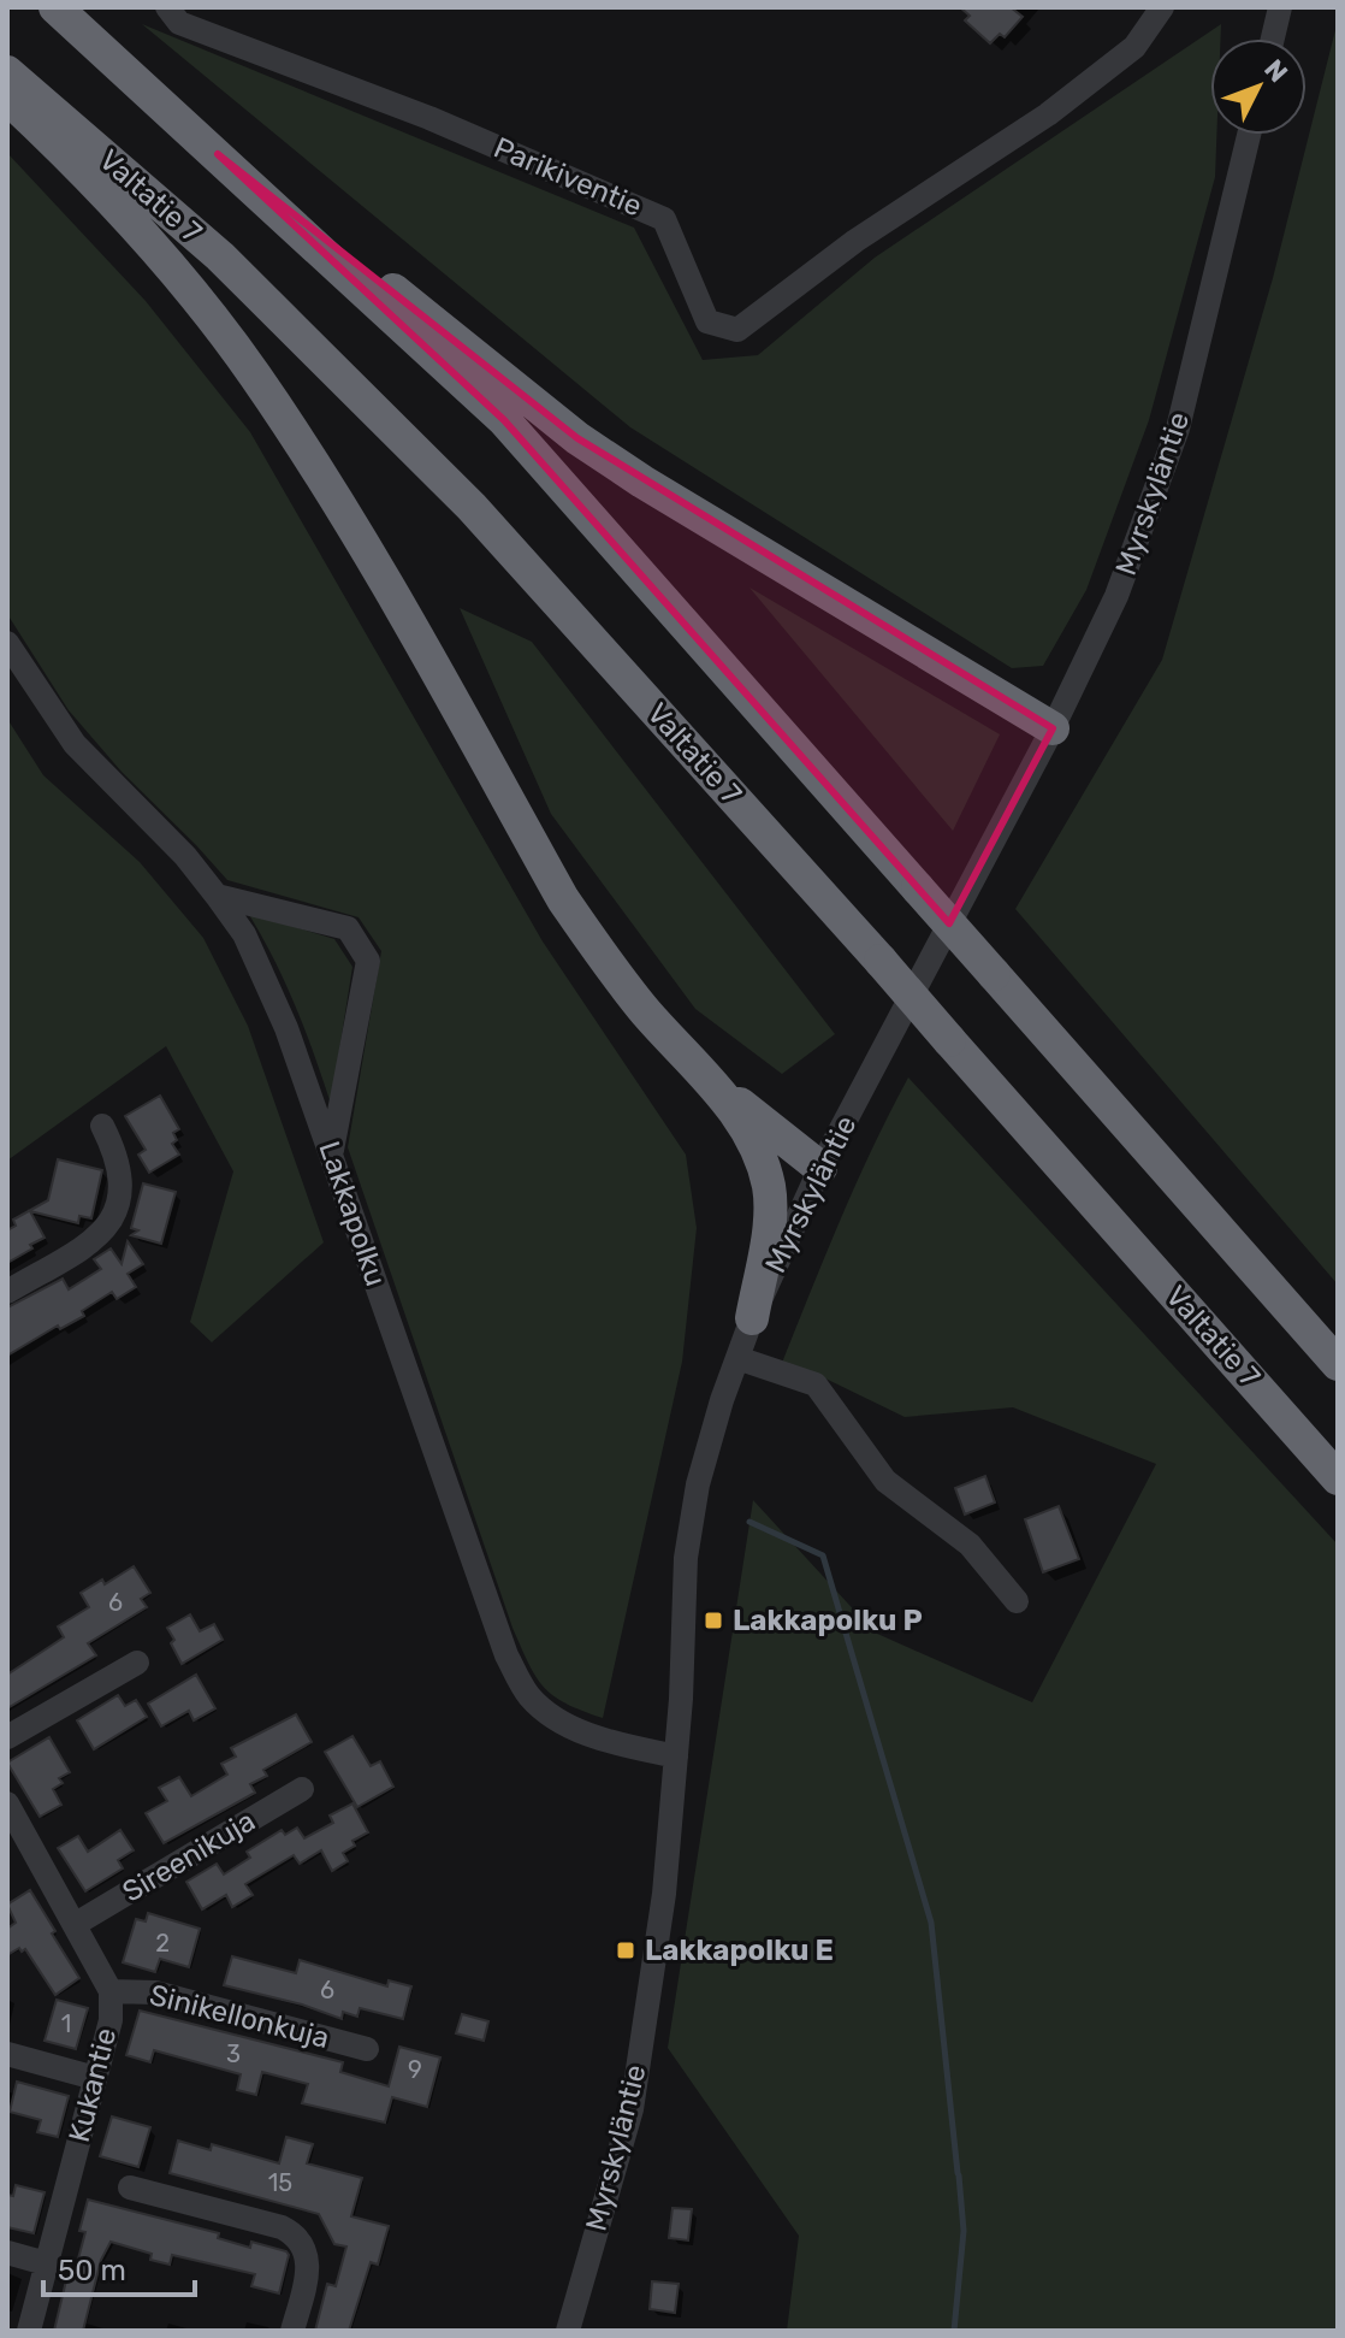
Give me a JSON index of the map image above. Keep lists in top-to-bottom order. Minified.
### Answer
{"streets":{"highway":["Valtatie 7"],"street":["Parikiventie","Myrskyläntie","Lakkapolku","Sireenikuja","Sinikellonkuja","Kukantie"]},"crossings":[["Myrskyläntie","Lakkapolku"],["Sireenikuja","Kukantie"],["Sinikellonkuja","Kukantie"]],"places":{"transit":["Lakkapolku P","Lakkapolku E"]},"house_numbers":["6","2","6","1","3","9","15"],"scale_bar":"50 m","north":"top right"}
